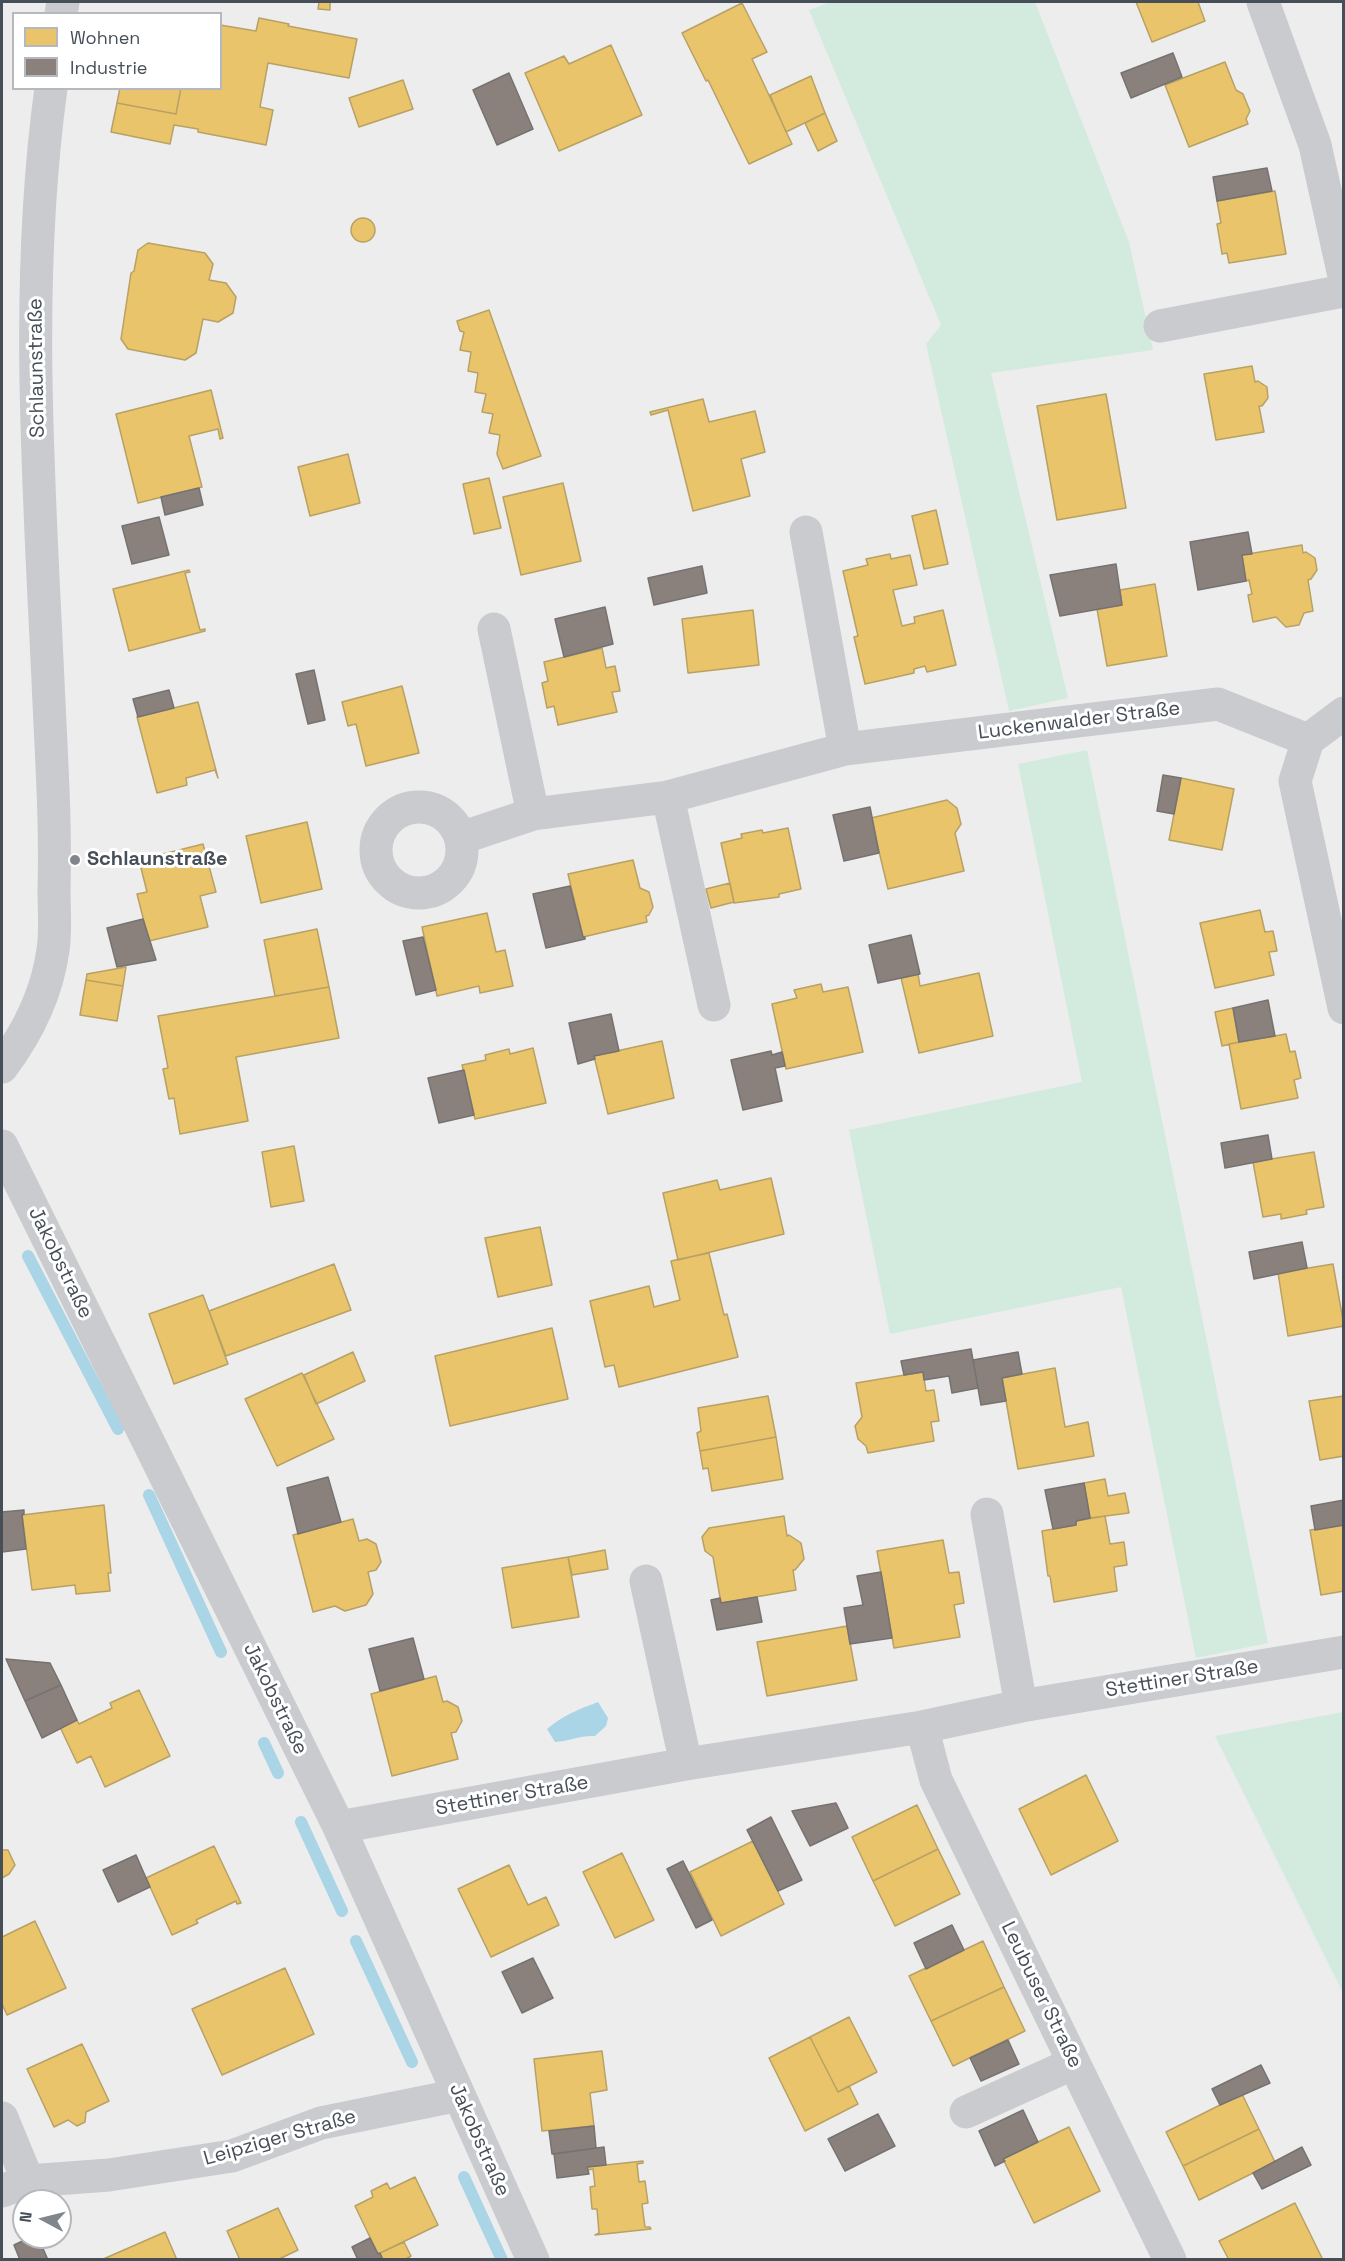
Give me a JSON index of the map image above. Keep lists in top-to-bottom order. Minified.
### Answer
{"streets":{"street":["Schlaunstraße","Luckenwalder Straße","Jakobstraße","Stettiner Straße","Leubuser Straße","Leipziger Straße"]},"crossings":[["Jakobstraße","Stettiner Straße"],["Jakobstraße","Leipziger Straße"],["Stettiner Straße","Leubuser Straße"]],"places":["Schlaunstraße"],"legend":["Wohnen","Industrie"],"north":"left"}
